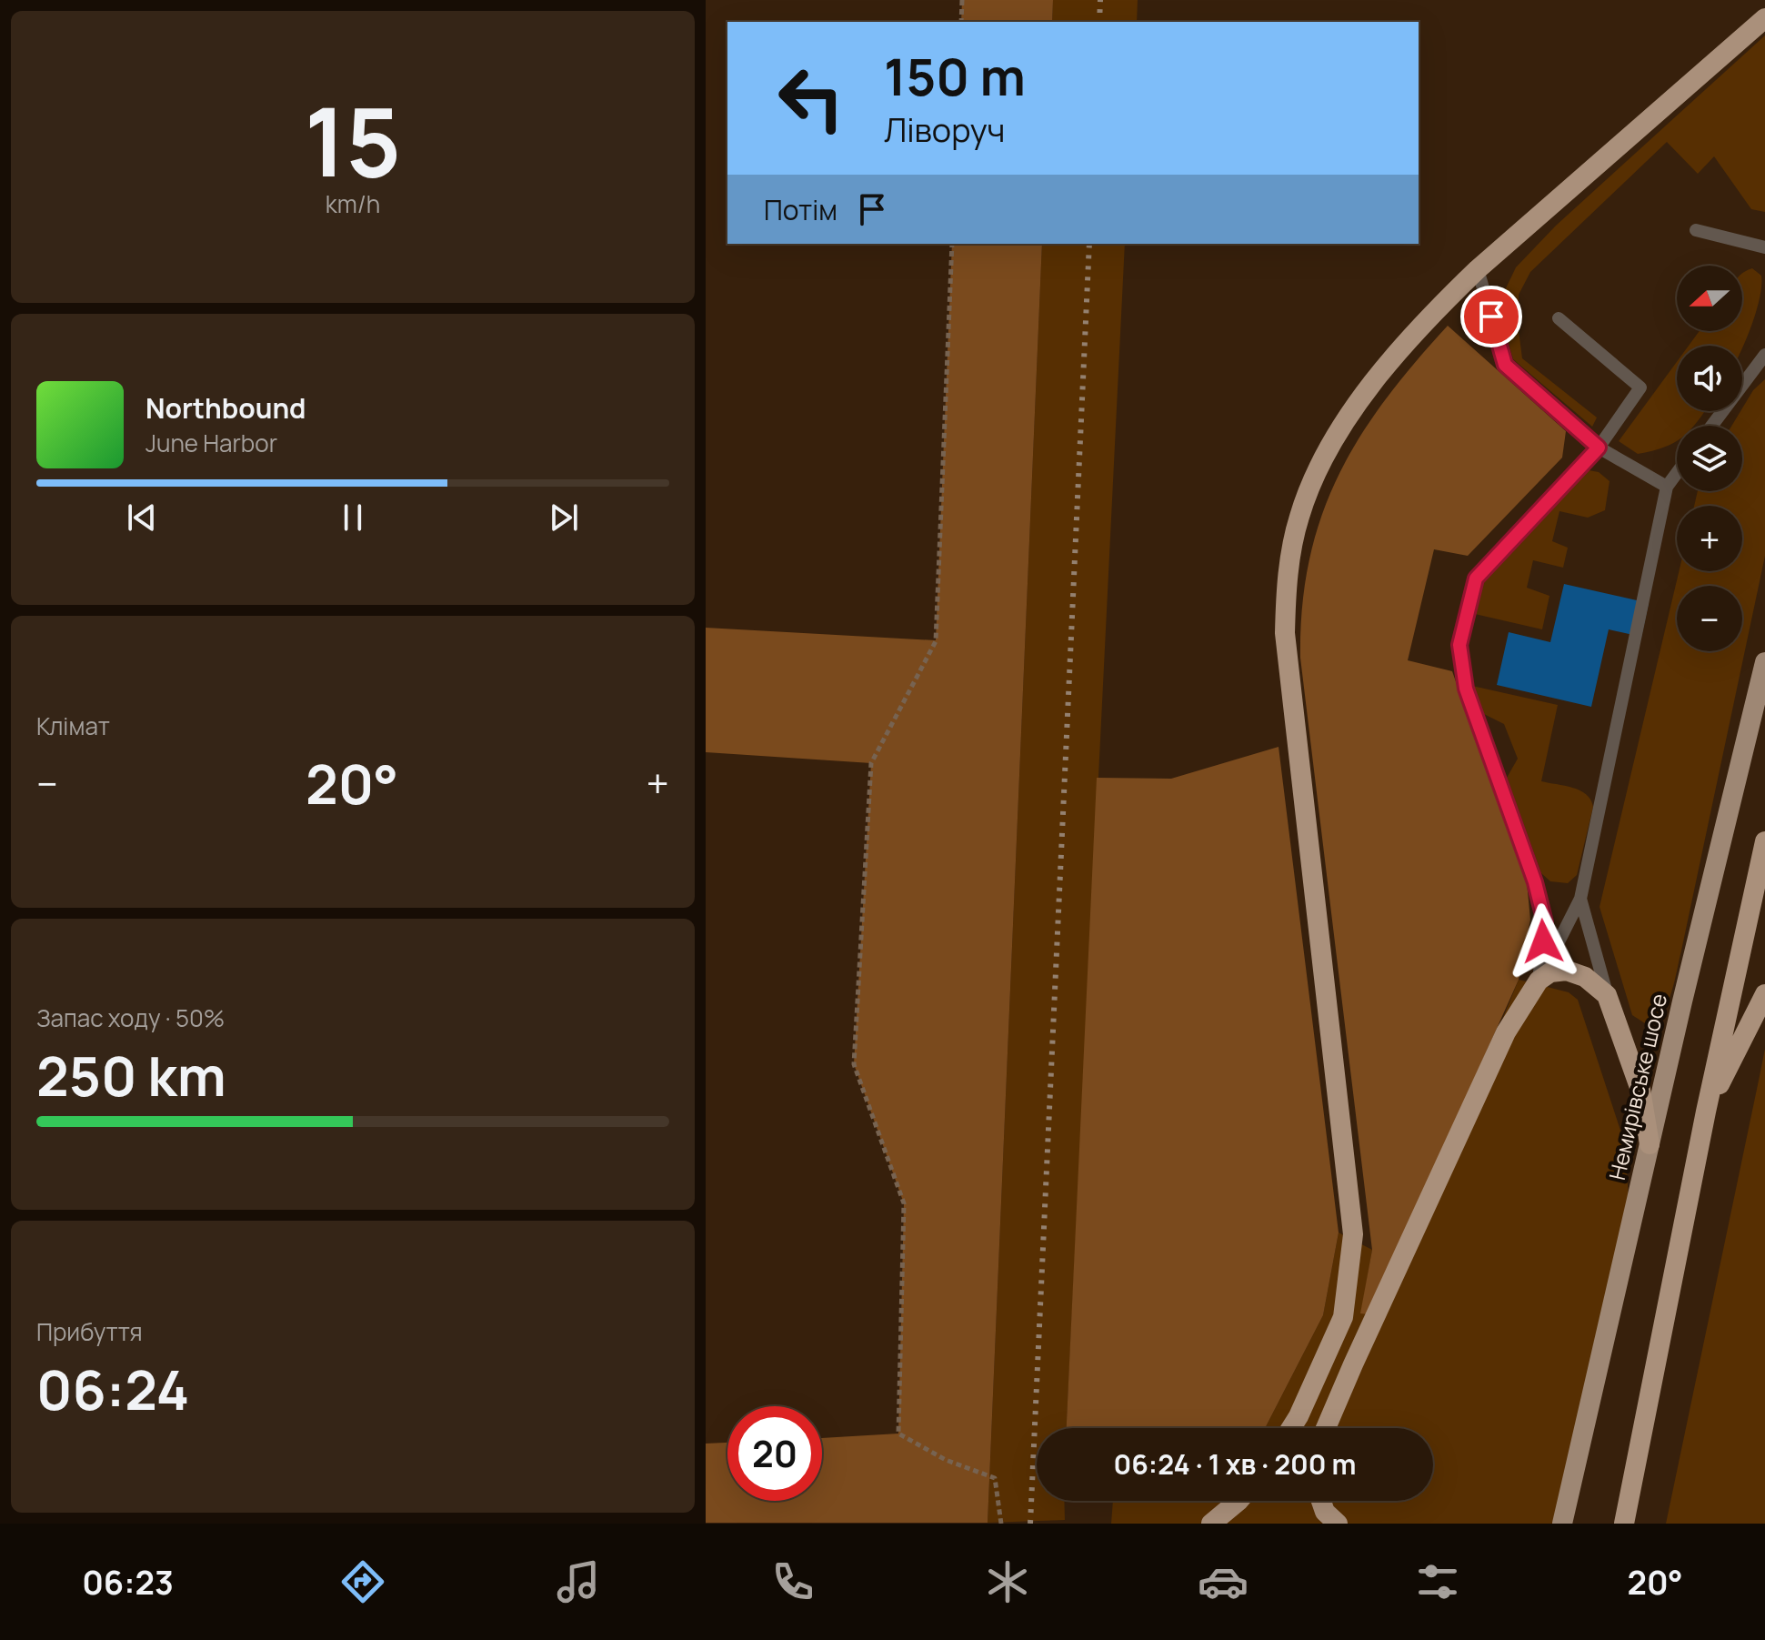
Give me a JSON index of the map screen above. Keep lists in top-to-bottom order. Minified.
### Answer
{"streets":{"main road":["Немирівське шосе"]},"north":"left","page":{"tile":[["15","km/h"],"Клімат",["Запас ходу · 50%","250 km"],["Прибуття","06:24"]],"turn":["150 m","Ліворуч"],"then":"Потім","map_buttons":["+","−"],"song":["Northbound","June Harbor"],"heat":["−","20°","+"],"limit":"20","trip":"06:24 · 1 хв · 200 m","tabs":["06:23","20°"]}}
